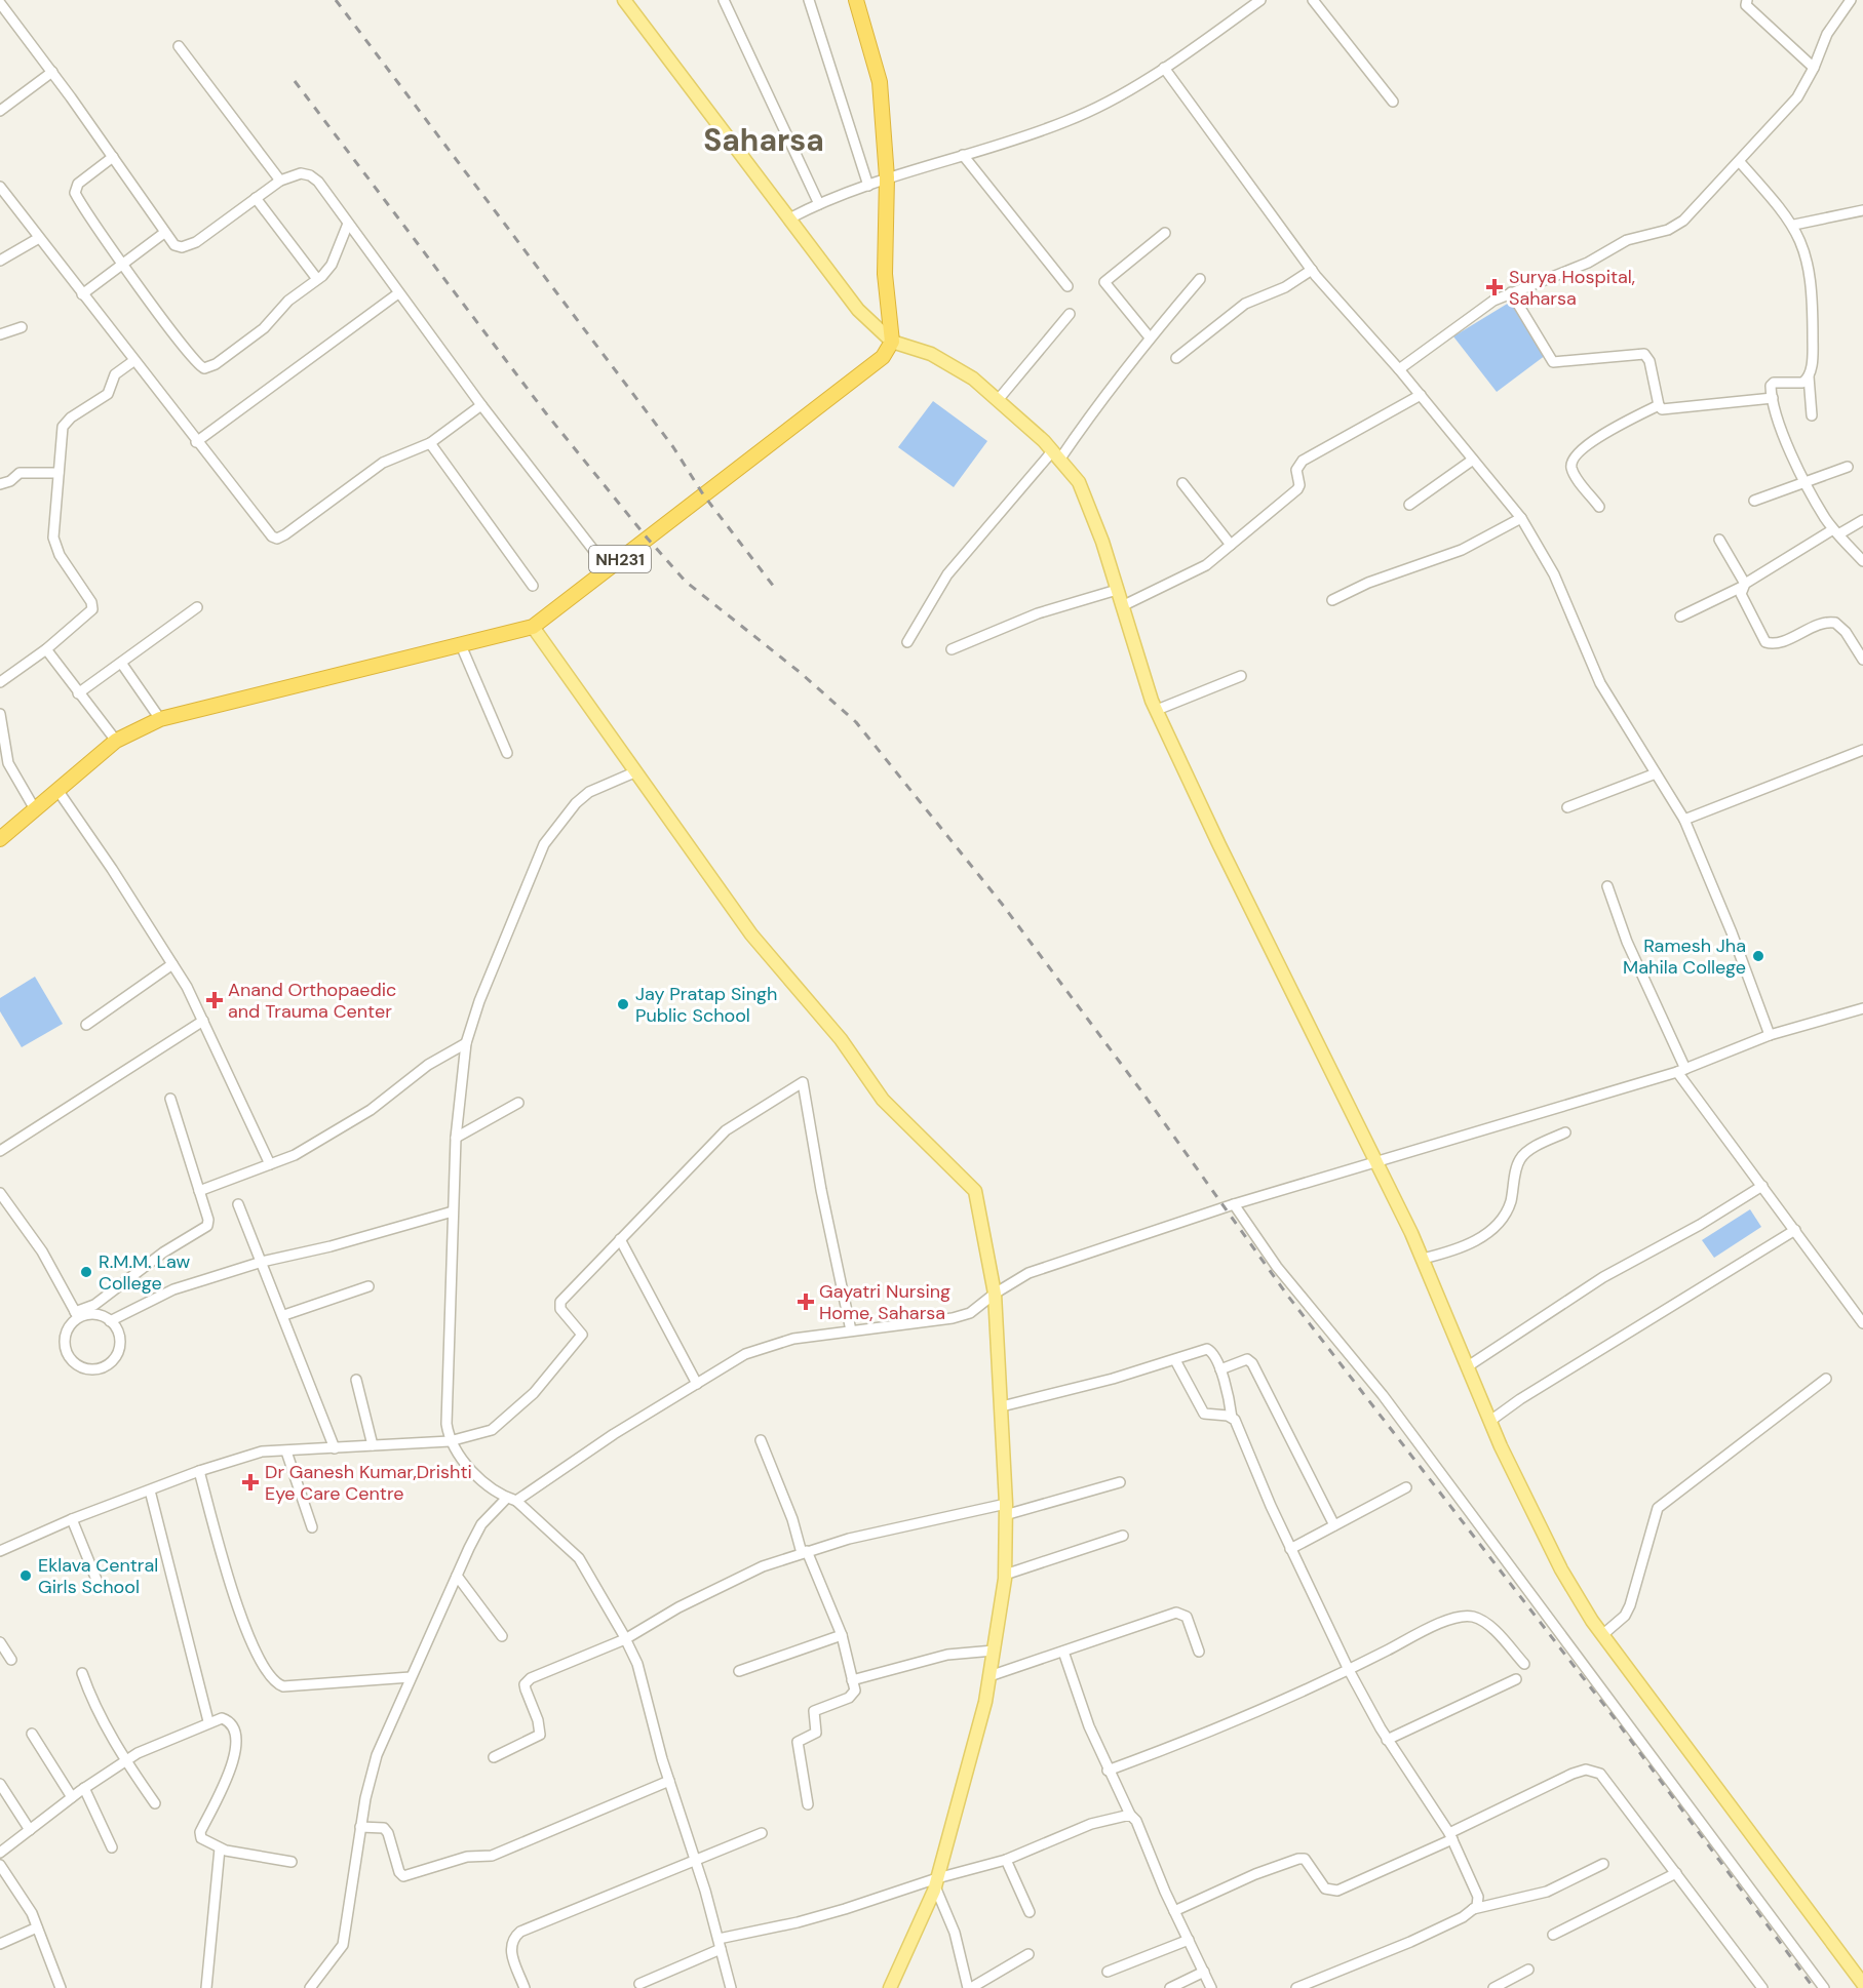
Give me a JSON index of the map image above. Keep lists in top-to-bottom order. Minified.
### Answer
{"streets":{"highway":["NH231"]},"districts":["Saharsa"],"places":{"health":["Surya Hospital, Saharsa","Anand Orthopaedic and Trauma Center","Gayatri Nursing Home, Saharsa","Dr Ganesh Kumar,Drishti Eye Care Centre"],"other":["Ramesh Jha Mahila College","Jay Pratap Singh Public School","R.M.M. Law College","Eklava Central Girls School"]}}
